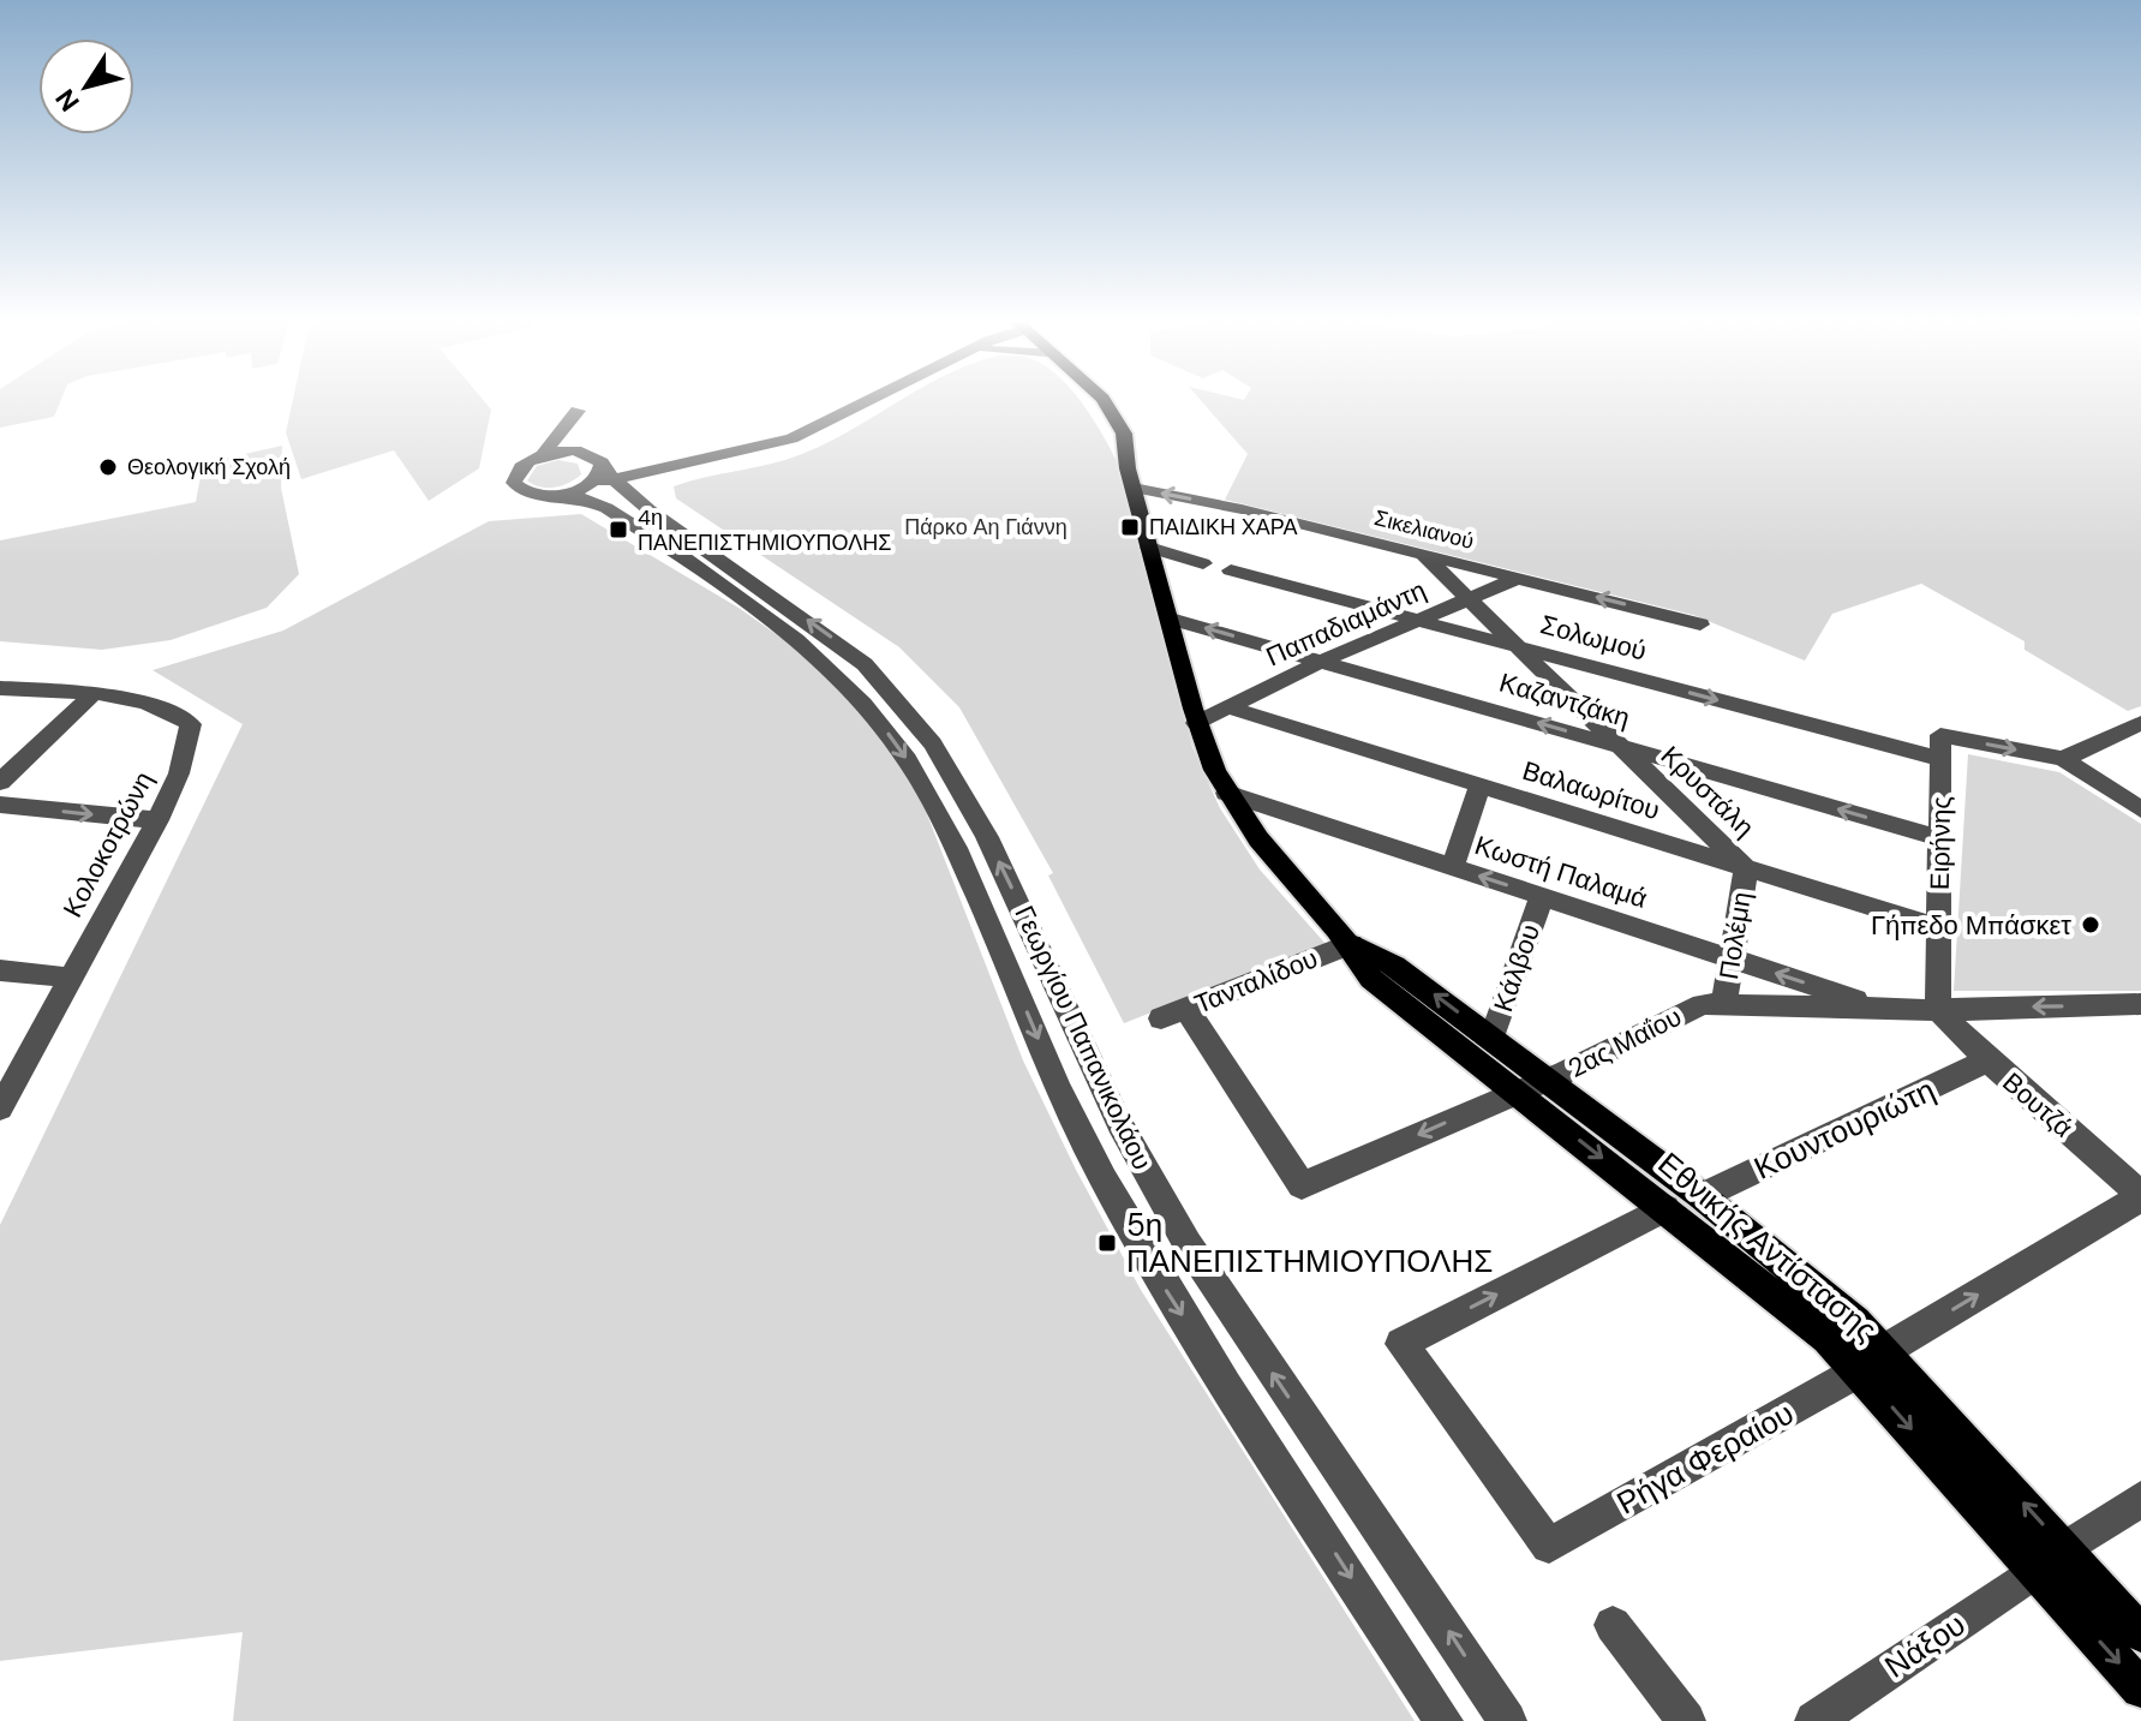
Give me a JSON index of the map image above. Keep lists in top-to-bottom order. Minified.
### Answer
{"streets":{"main road":["Εθνικής Αντίστασης"],"street":["Σικελιανού","Παπαδιαμάντη","Σολωμού","Καζαντζάκη","Βαλαωρίτου","Κρυστάλη","Ειρήνης","Κολοκοτρώνη","Κωστή Παλαμά","Πολέμη","Κάλβου","Τανταλίδου","Γεωργίου Παπανικολάου","2ας Μαΐου","Βουτζά","Κουντουριώτη","Ρήγα Φεραίου","Νάξου"]},"crossings":[["Σικελιανού","Παπαδιαμάντη"],["Σικελιανού","Κρυστάλη"],["Σικελιανού","Εθνικής Αντίστασης"],["Παπαδιαμάντη","Σολωμού"],["Παπαδιαμάντη","Καζαντζάκη"],["Παπαδιαμάντη","Βαλαωρίτου"],["Παπαδιαμάντη","Κρυστάλη"],["Παπαδιαμάντη","Εθνικής Αντίστασης"],["Σολωμού","Κρυστάλη"],["Σολωμού","Ειρήνης"],["Καζαντζάκη","Κρυστάλη"],["Καζαντζάκη","Ειρήνης"],["Καζαντζάκη","Εθνικής Αντίστασης"],["Βαλαωρίτου","Κρυστάλη"],["Βαλαωρίτου","Ειρήνης"],["Βαλαωρίτου","Πολέμη"],["Κρυστάλη","Πολέμη"],["Ειρήνης","2ας Μαΐου"],["Ειρήνης","Βουτζά"],["Κωστή Παλαμά","Πολέμη"],["Κωστή Παλαμά","Κάλβου"],["Κωστή Παλαμά","2ας Μαΐου"],["Κωστή Παλαμά","Εθνικής Αντίστασης"],["Πολέμη","2ας Μαΐου"],["Κάλβου","Εθνικής Αντίστασης"],["Τανταλίδου","2ας Μαΐου"],["Τανταλίδου","Εθνικής Αντίστασης"],["2ας Μαΐου","Βουτζά"],["2ας Μαΐου","Εθνικής Αντίστασης"],["Βουτζά","Κουντουριώτη"],["Βουτζά","Ρήγα Φεραίου"],["Κουντουριώτη","Εθνικής Αντίστασης"],["Εθνικής Αντίστασης","Ρήγα Φεραίου"],["Εθνικής Αντίστασης","Νάξου"]],"one_way":["Σικελιανού","Σολωμού","Καζαντζάκη","Κωστή Παλαμά","2ας Μαΐου"],"parks":["Πάρκο Αη Γιάννη"],"places":{"other":["Θεολογική Σχολή","Γήπεδο Μπάσκετ"],"transit":["ΠΑΙΔΙΚΗ ΧΑΡΑ","4η ΠΑΝΕΠΙΣΤΗΜΙΟΥΠΟΛΗΣ","5η ΠΑΝΕΠΙΣΤΗΜΙΟΥΠΟΛΗΣ"]},"north":"bottom left"}
